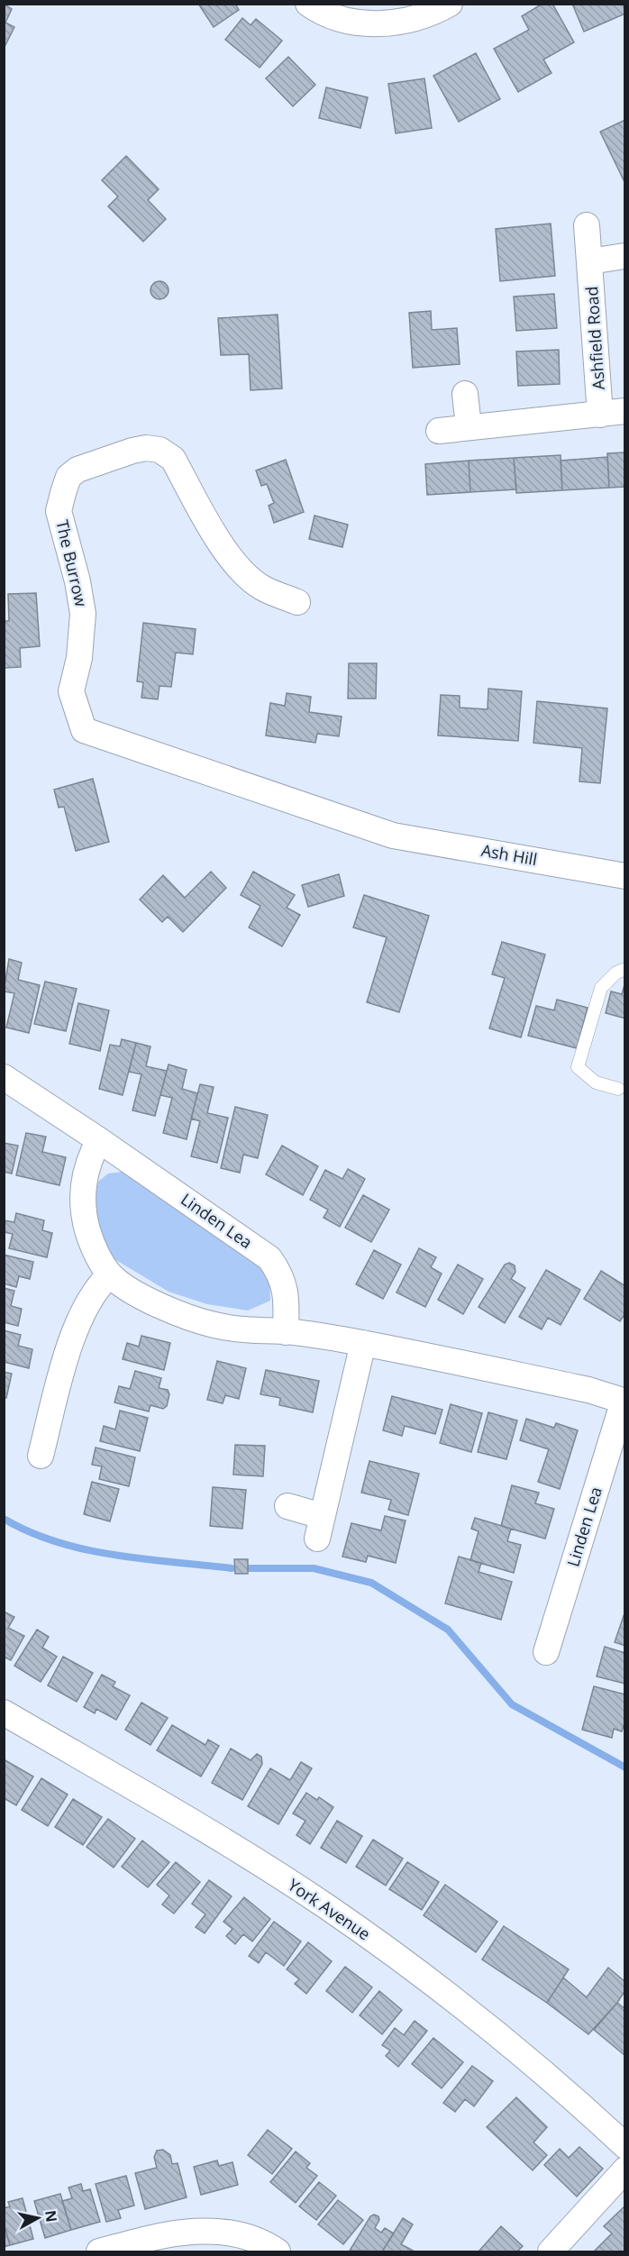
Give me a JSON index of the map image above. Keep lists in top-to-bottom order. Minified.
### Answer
{"streets":{"street":["Ashfield Road","The Burrow","Ash Hill","Linden Lea","York Avenue"]},"crossings":[["The Burrow","Ash Hill"]],"north":"right"}
